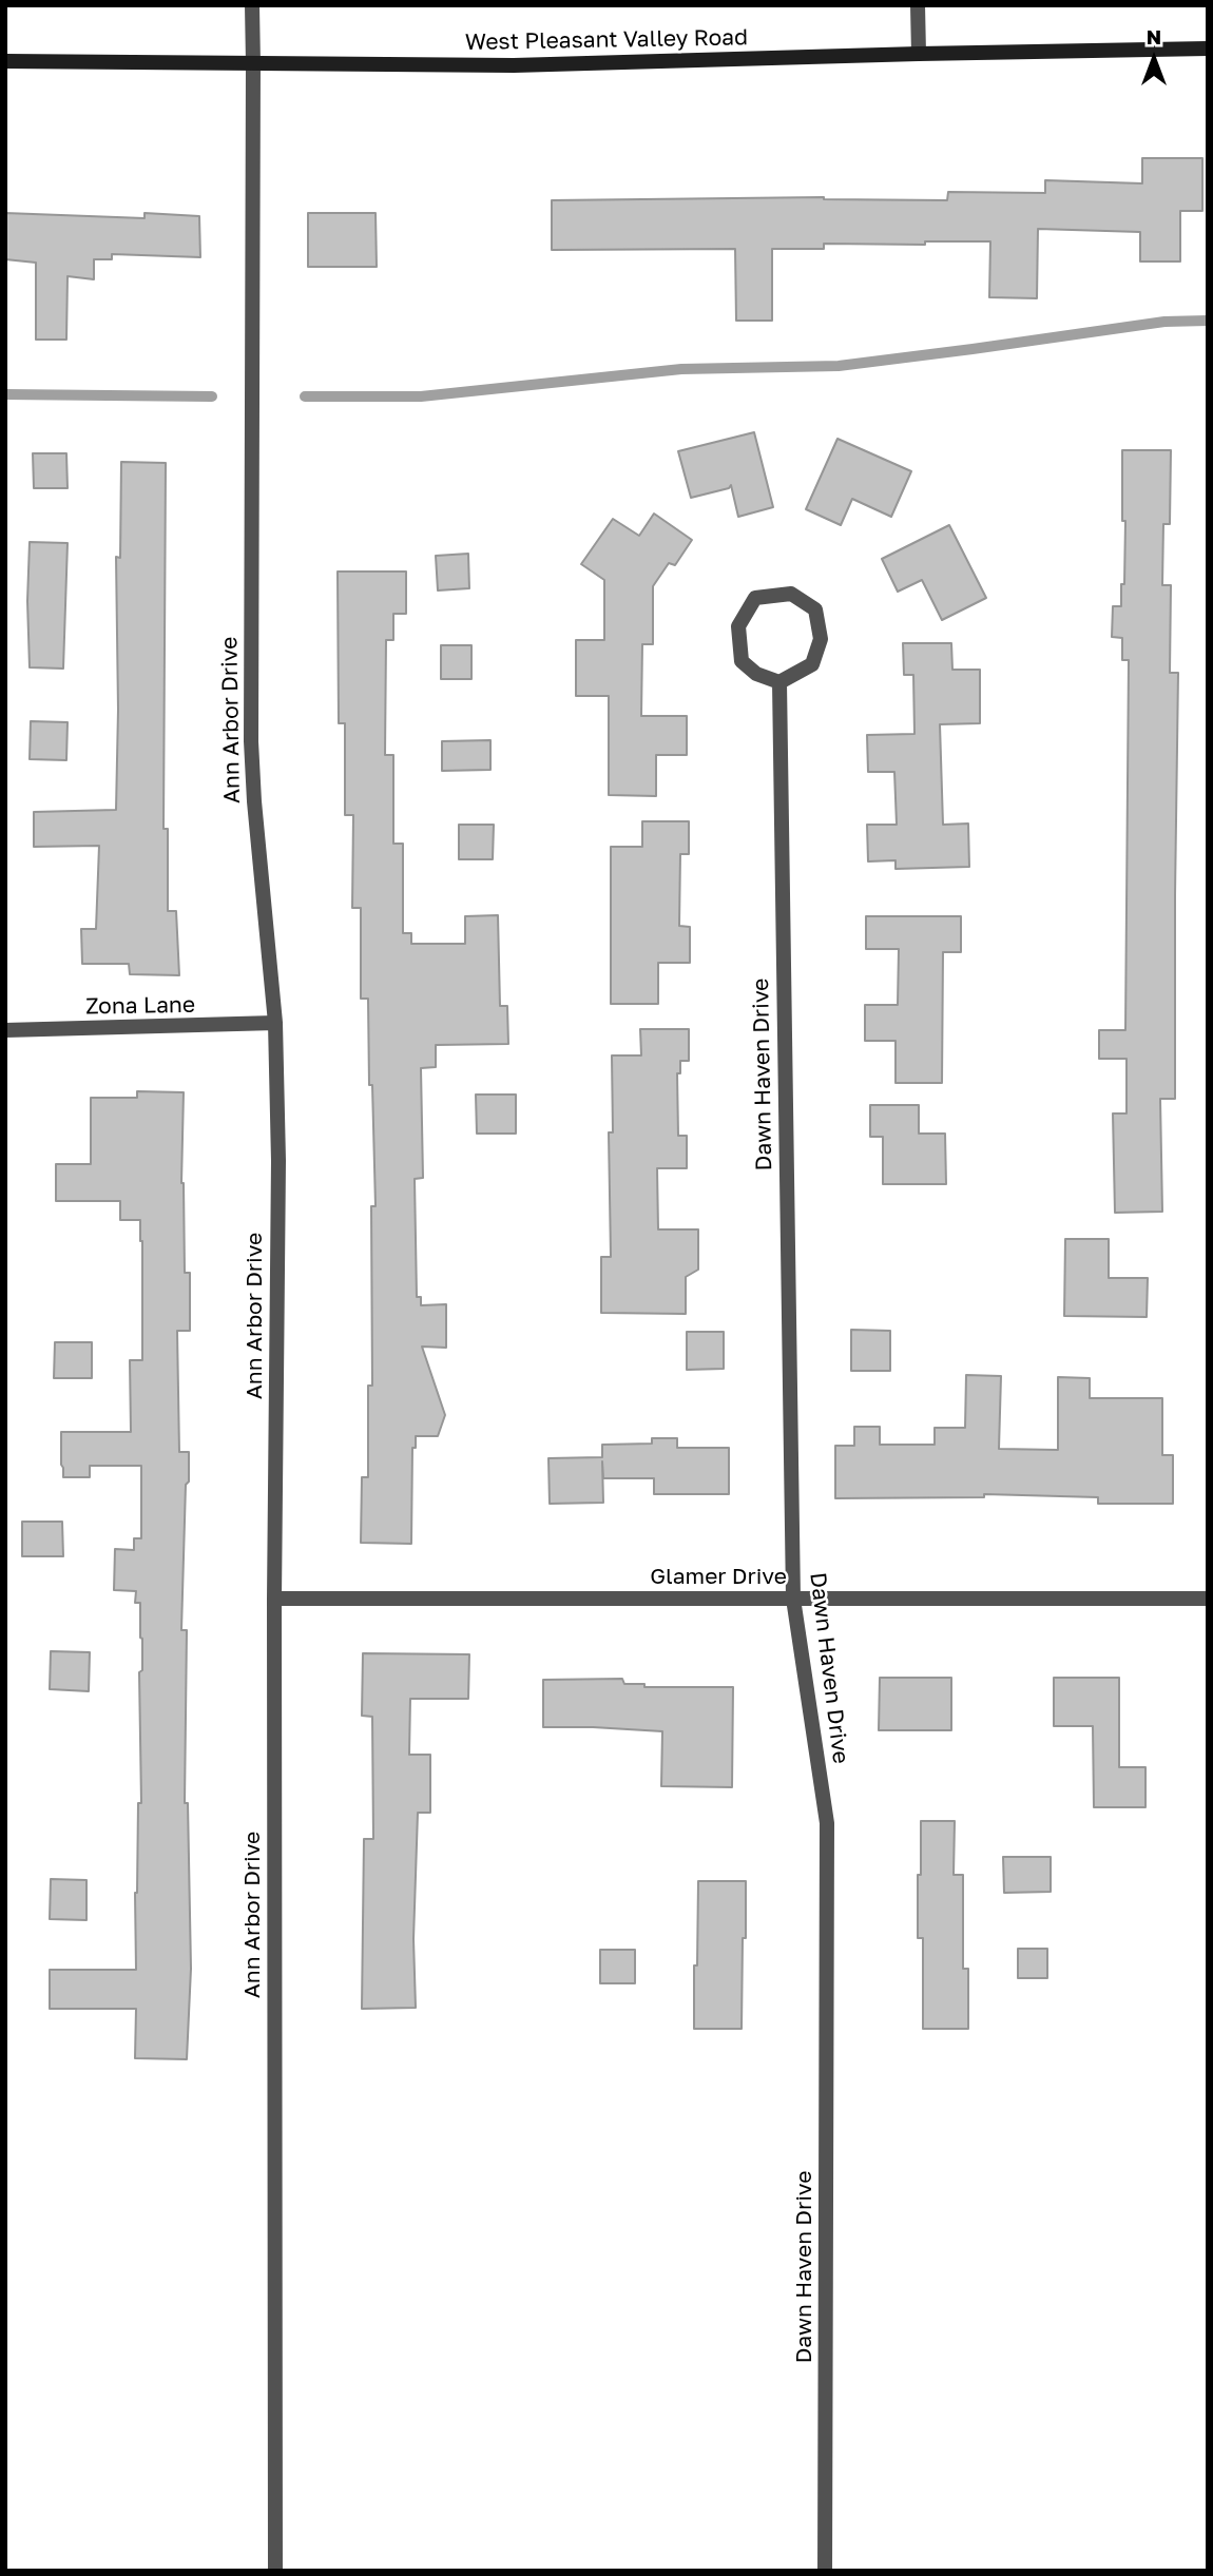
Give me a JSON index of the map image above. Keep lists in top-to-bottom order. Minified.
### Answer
{"streets":{"main road":["West Pleasant Valley Road"],"street":["Ann Arbor Drive","Zona Lane","Dawn Haven Drive","Glamer Drive"]},"crossings":[["West Pleasant Valley Road","Ann Arbor Drive"],["Ann Arbor Drive","Zona Lane"],["Ann Arbor Drive","Glamer Drive"],["Dawn Haven Drive","Glamer Drive"]],"north":"top"}
